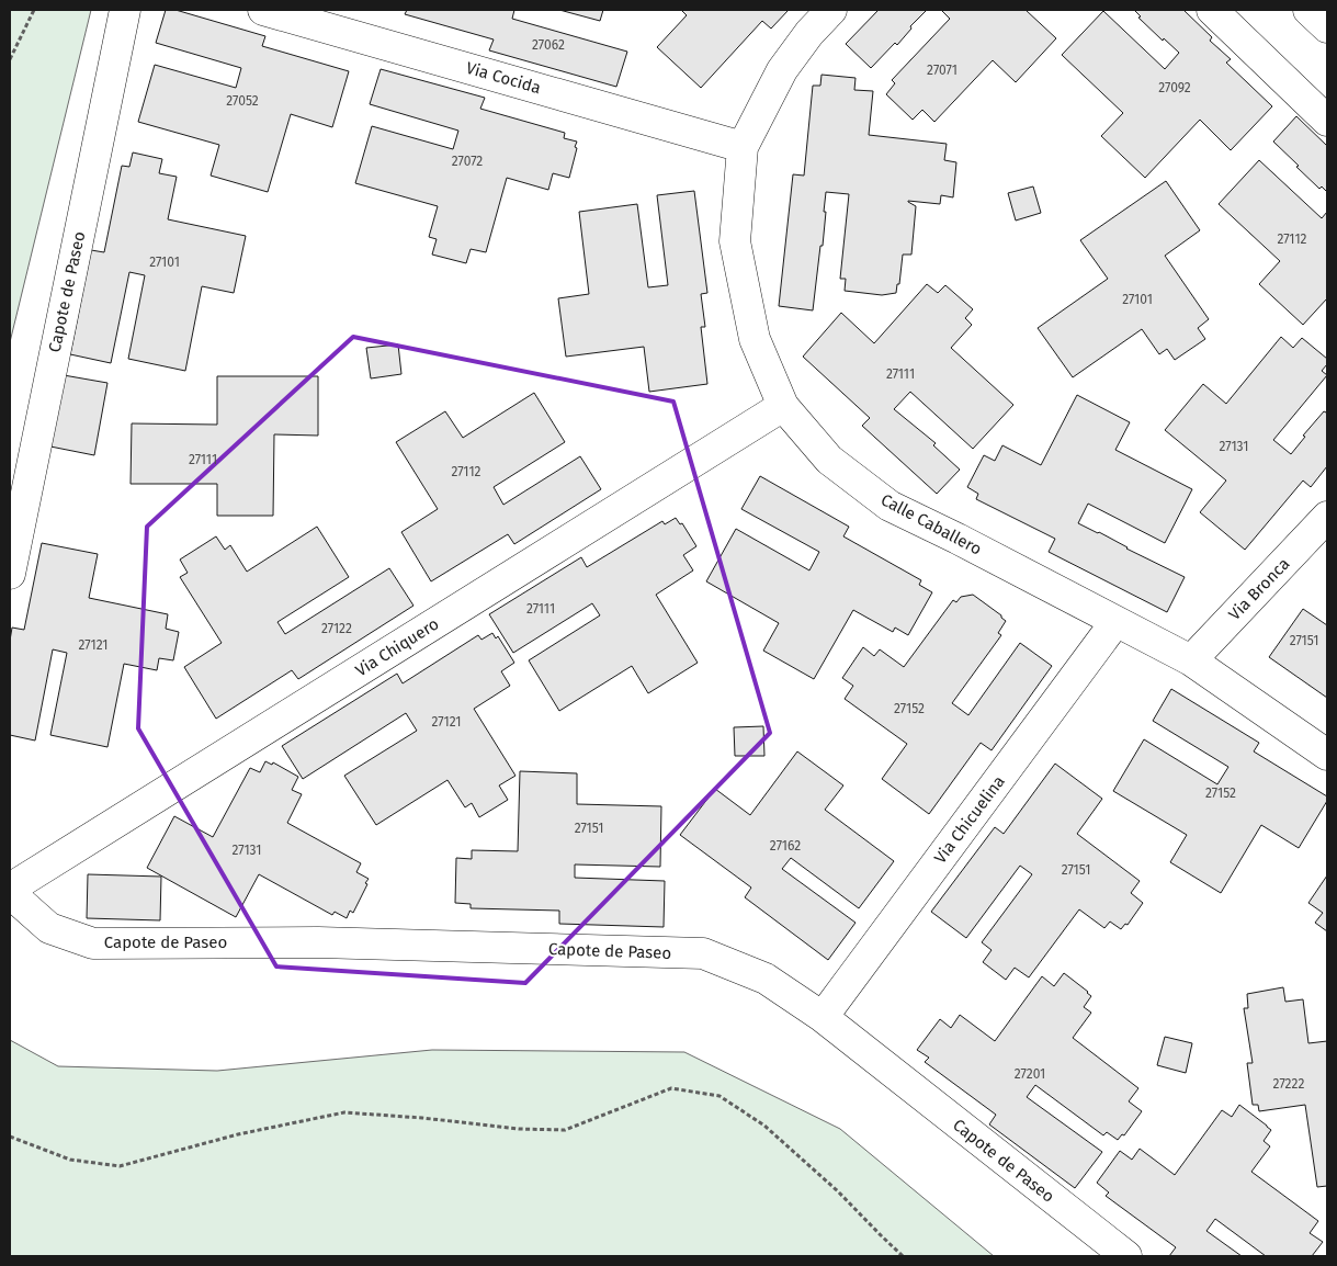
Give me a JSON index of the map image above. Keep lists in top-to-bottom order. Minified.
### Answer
{"streets":{"street":["Via Cocida","Capote de Paseo","Calle Caballero","Via Bronca","Via Chiquero","Via Chicuelina"]},"crossings":[["Via Cocida","Calle Caballero"],["Capote de Paseo","Via Chiquero"],["Capote de Paseo","Via Chicuelina"],["Calle Caballero","Via Bronca"],["Calle Caballero","Via Chiquero"],["Calle Caballero","Via Chicuelina"]],"house_numbers":["27062","27071","27092","27052","27072","27112","27101","27101","27111","27131","27111","27112","27111","27122","27151","27121","27152","27121","27152","27151","27162","27131","27151","27201","27222"]}
